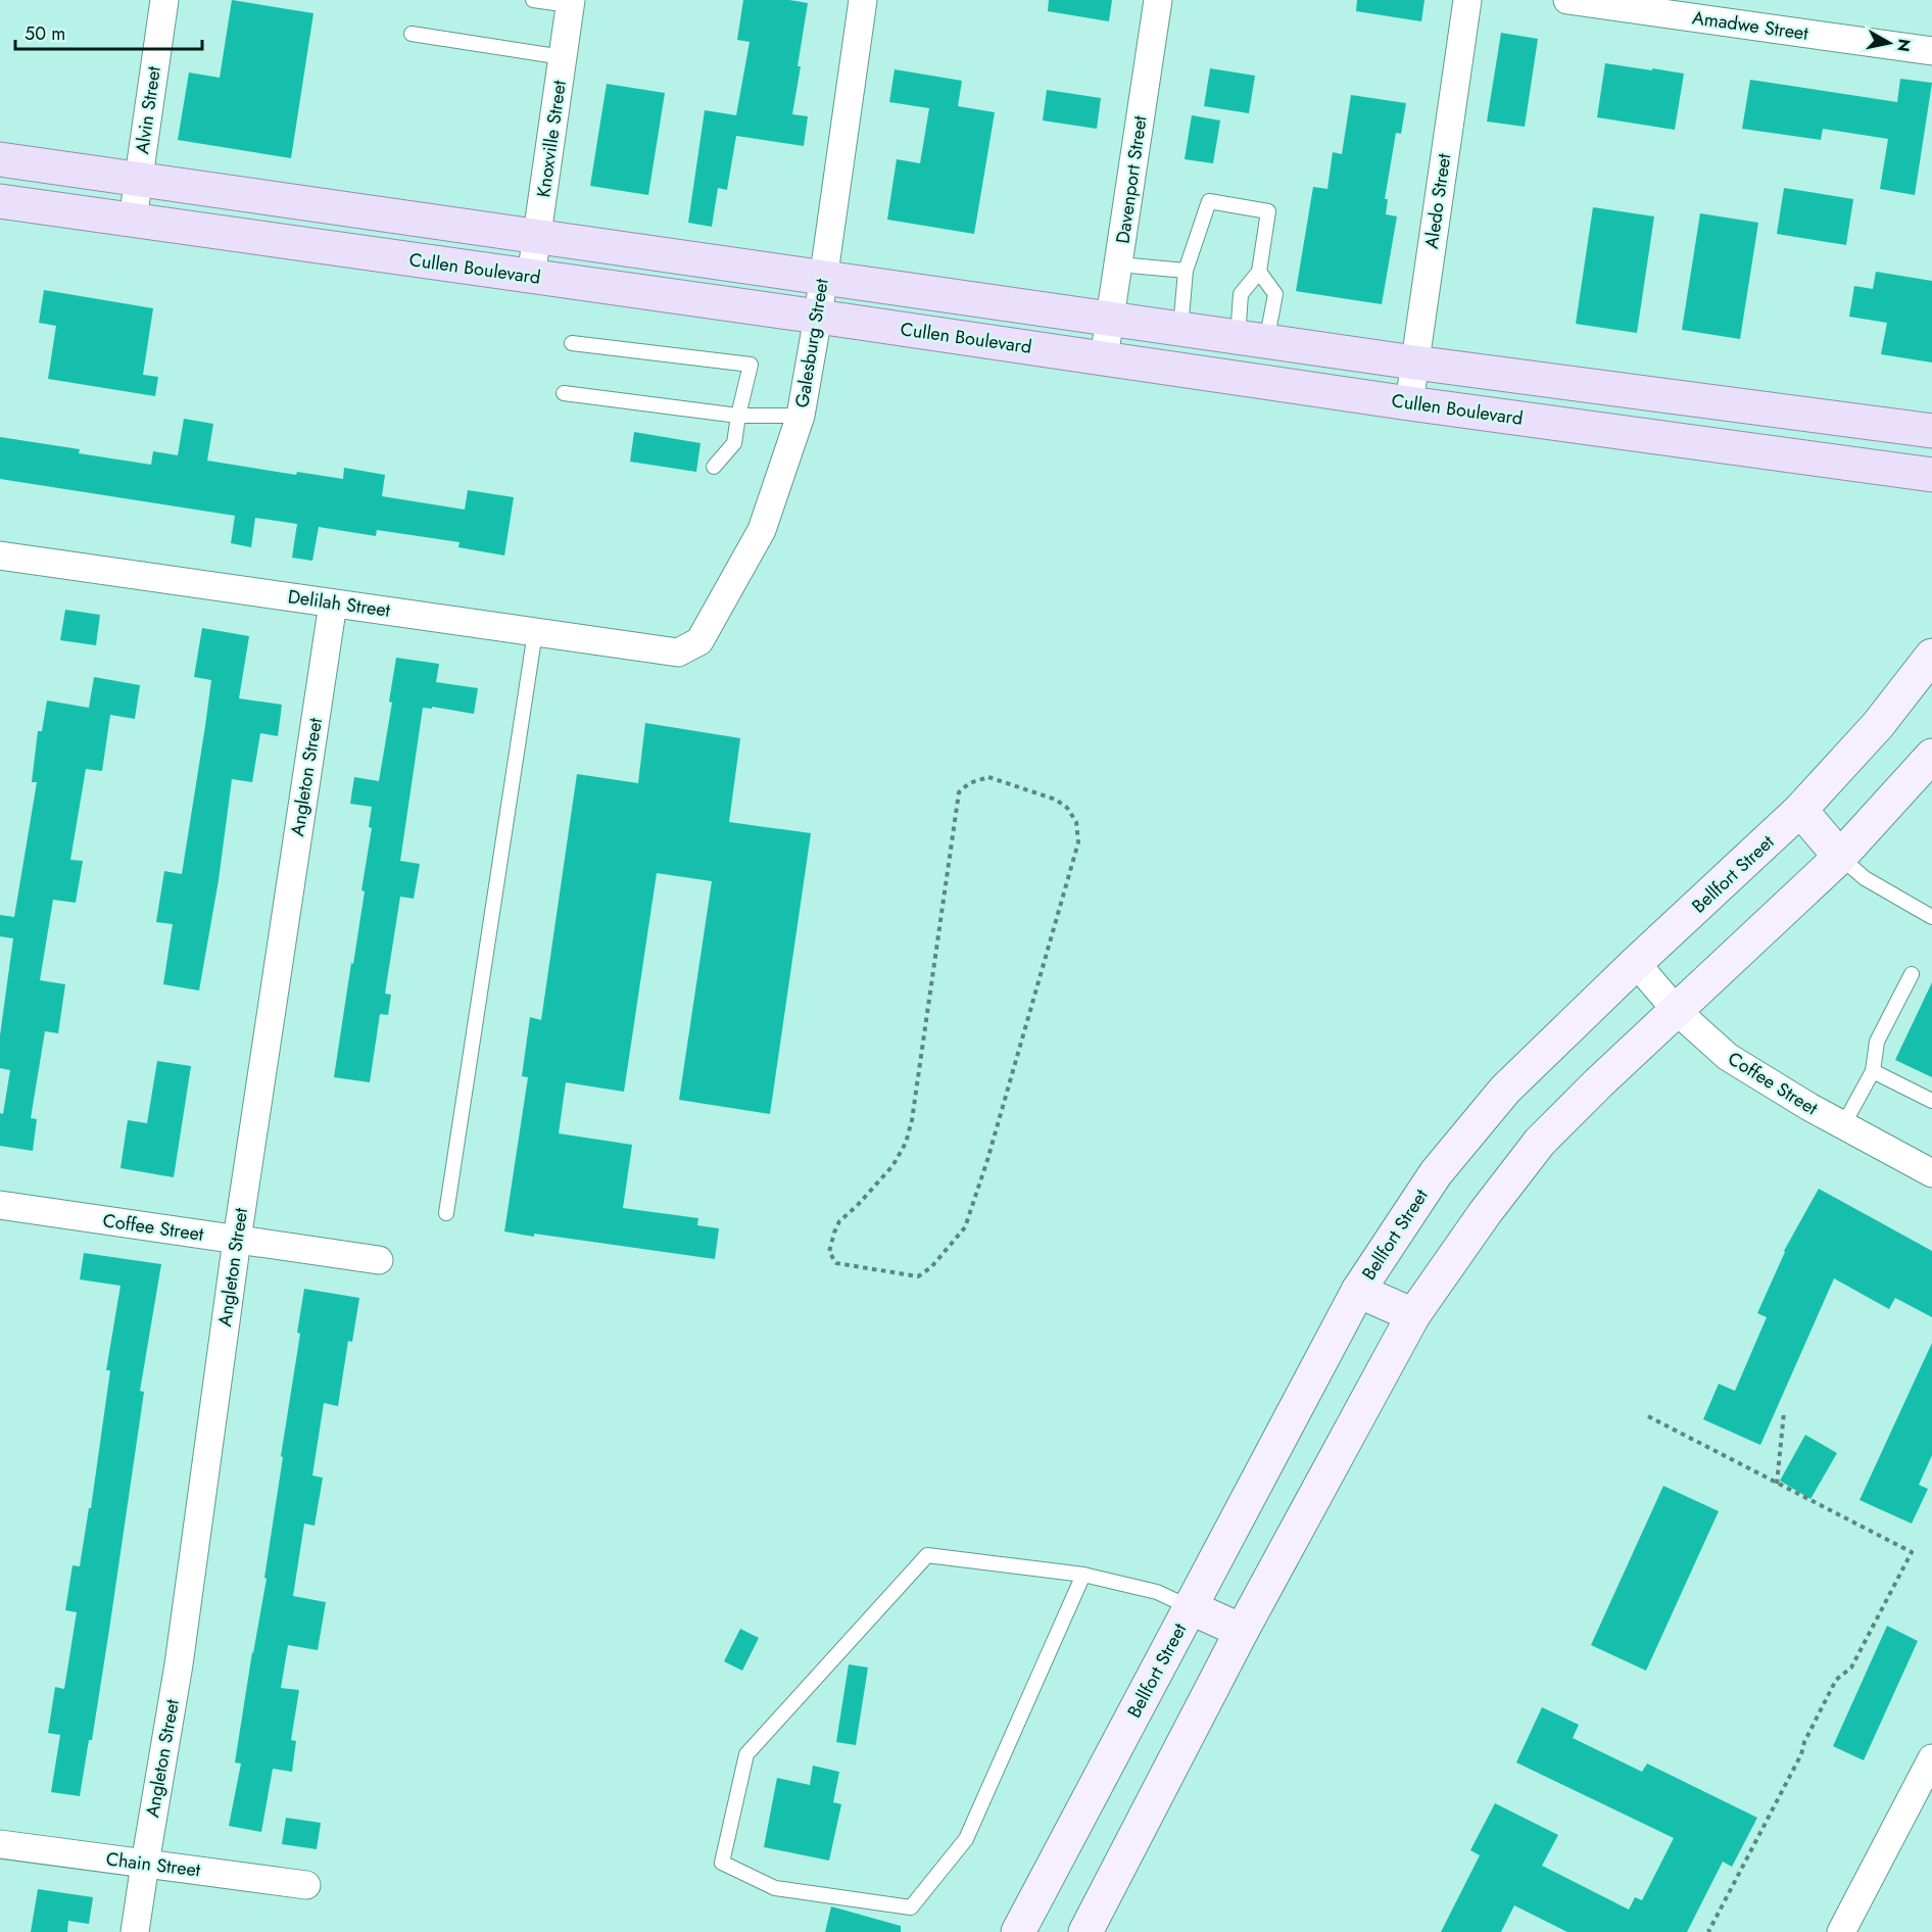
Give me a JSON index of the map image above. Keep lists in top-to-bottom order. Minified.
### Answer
{"streets":{"main road":["Cullen Boulevard","Bellfort Street"],"street":["Amadwe Street","Alvin Street","Knoxville Street","Davenport Street","Aledo Street","Galesburg Street","Delilah Street","Angleton Street","Coffee Street","Chain Street"]},"crossings":[["Alvin Street","Cullen Boulevard"],["Knoxville Street","Cullen Boulevard"],["Davenport Street","Cullen Boulevard"],["Aledo Street","Cullen Boulevard"],["Cullen Boulevard","Galesburg Street"],["Galesburg Street","Delilah Street"],["Delilah Street","Angleton Street"],["Angleton Street","Coffee Street"],["Angleton Street","Chain Street"],["Bellfort Street","Coffee Street"]],"scale_bar":"50 m","north":"right"}
